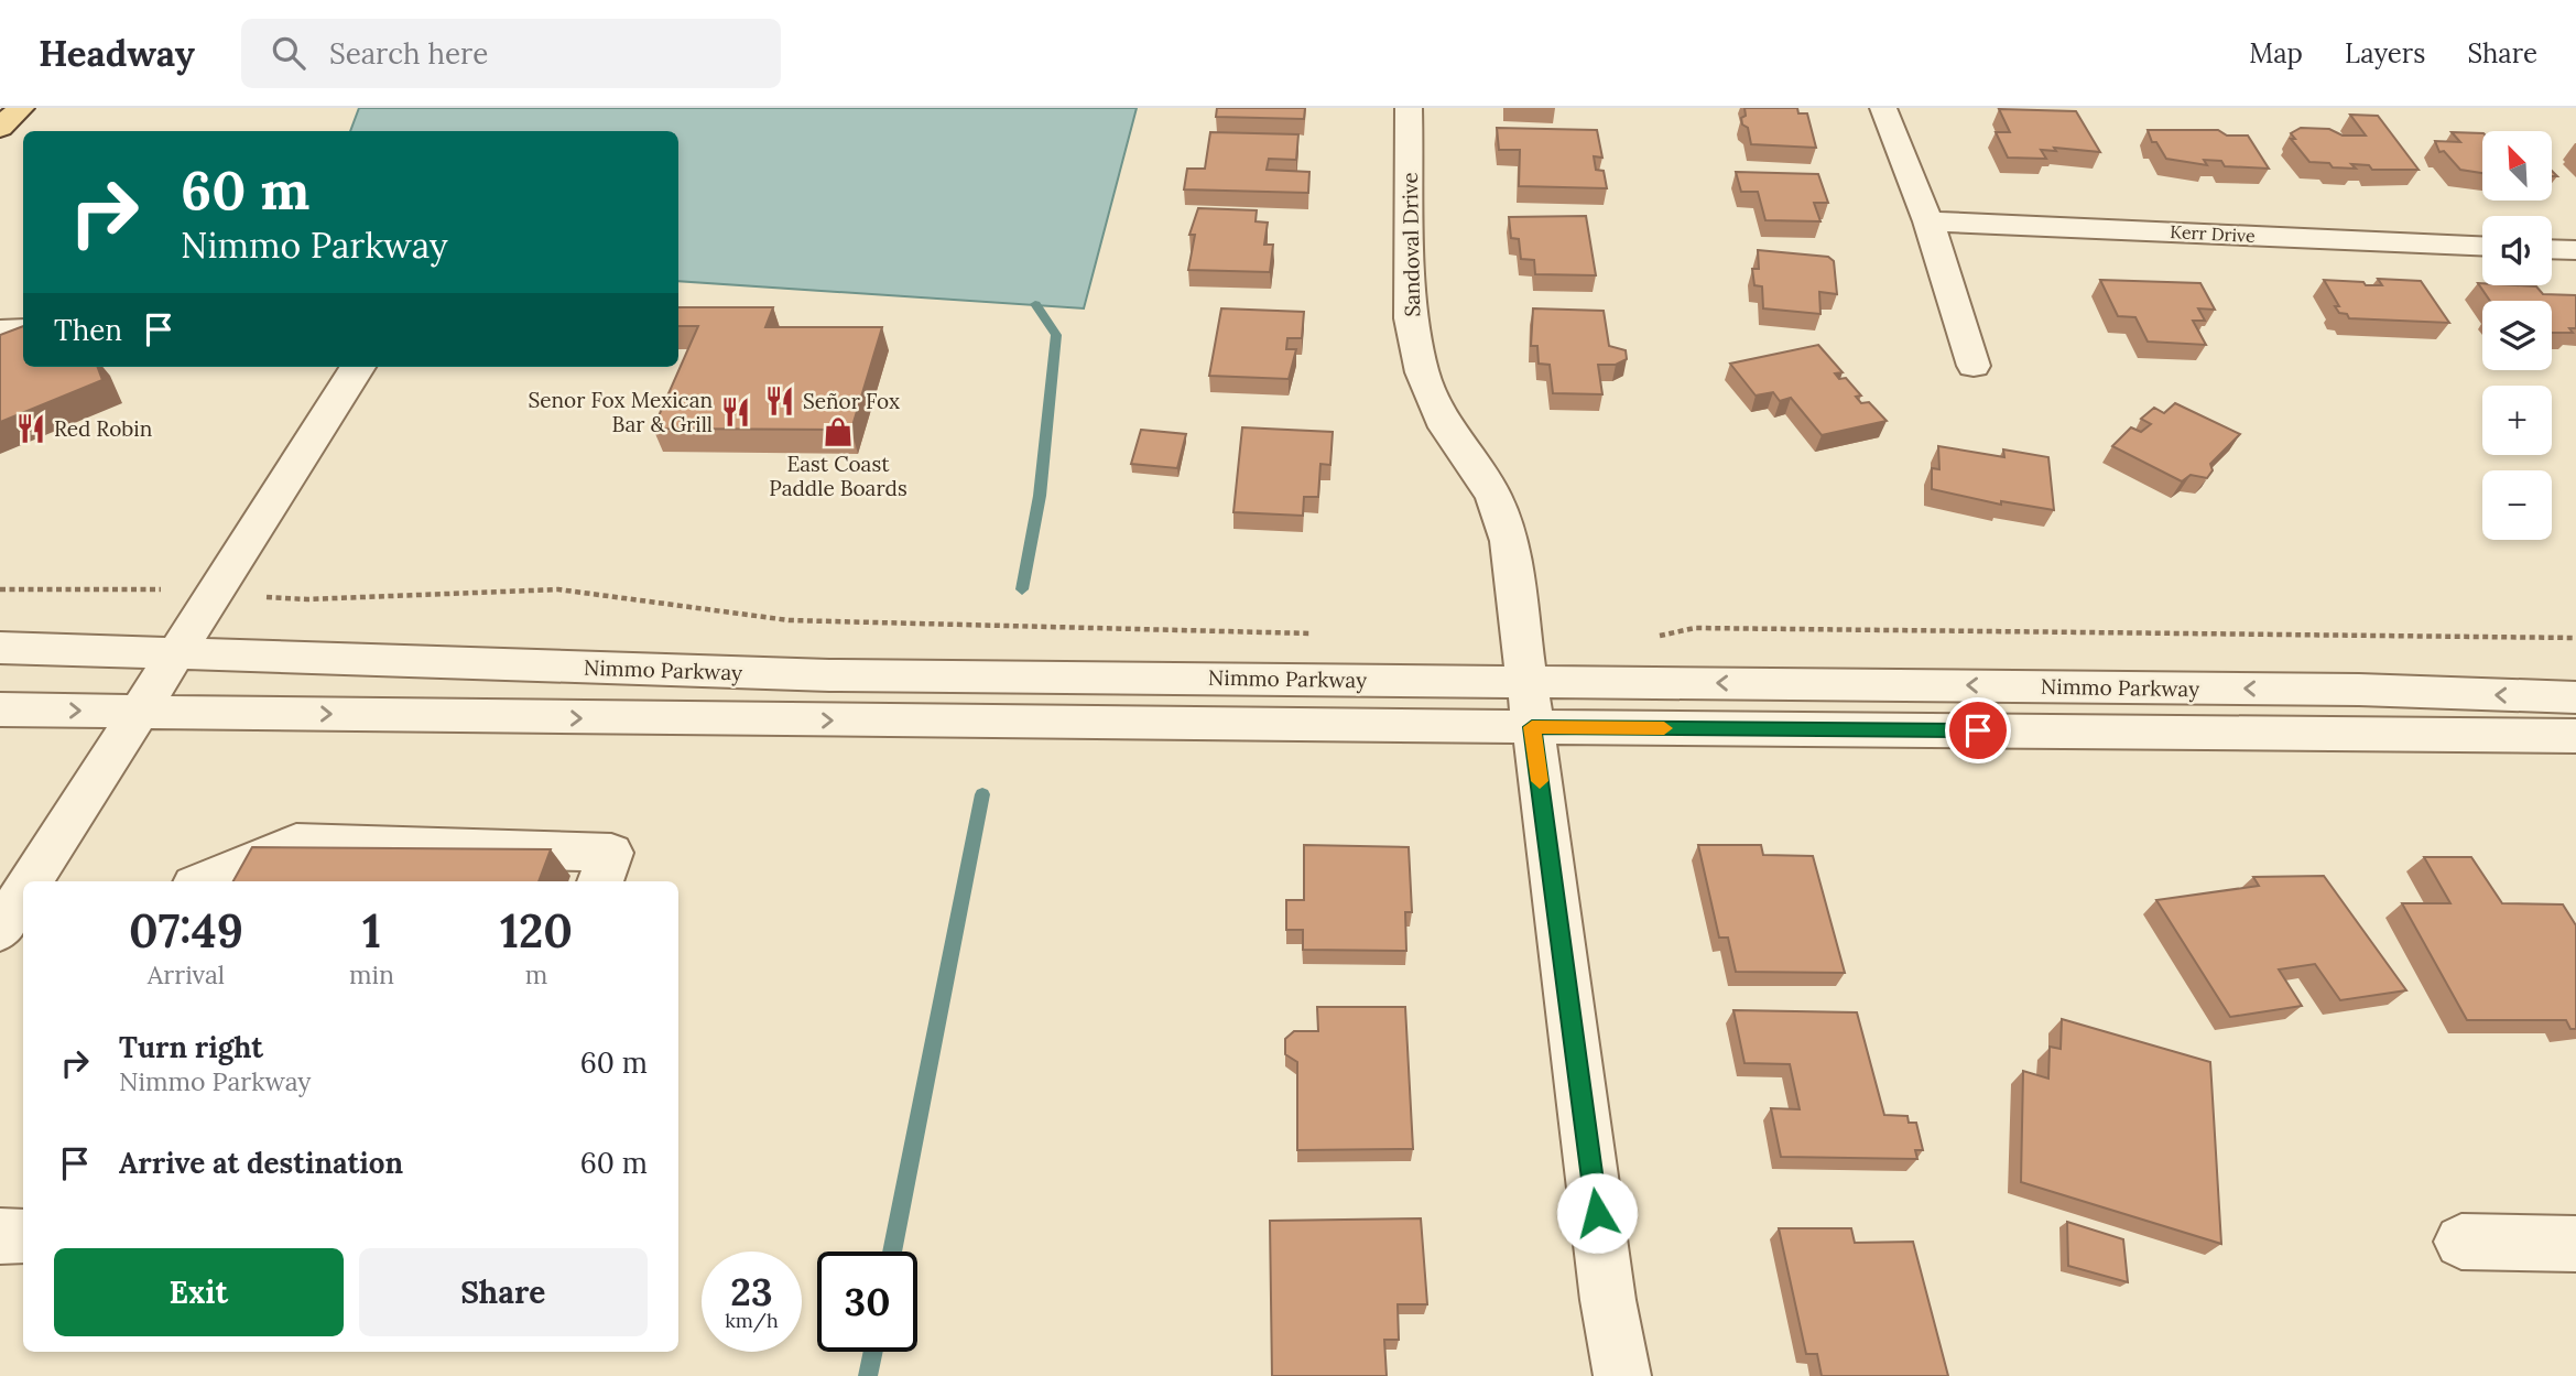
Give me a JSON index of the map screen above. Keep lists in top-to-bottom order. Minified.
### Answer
{"streets":{"street":["Kerr Drive","Sandoval Drive","Nimmo Parkway"]},"crossings":[["Sandoval Drive","Nimmo Parkway"]],"places":{"restaurant":["Señor Fox","Senor Fox Mexican Bar & Grill","Red Robin"],"shop":["East Coast Paddle Boards"]},"north":"top left","page":{"header":"Headway","search":"Search here","nav":["Map","Layers","Share"],"map_buttons":["+","−"],"turn":["60 m","Nimmo Parkway"],"then":"Then","eta":["07:49","Arrival","1","min","120","m"],"list":[{"name":"Turn right","note":"Nimmo Parkway","value":"60 m"},{"name":"Arrive at destination","value":"60 m"}],"buttons":["Exit","Share"],"speed":"23 km/h","limit":"30"}}
